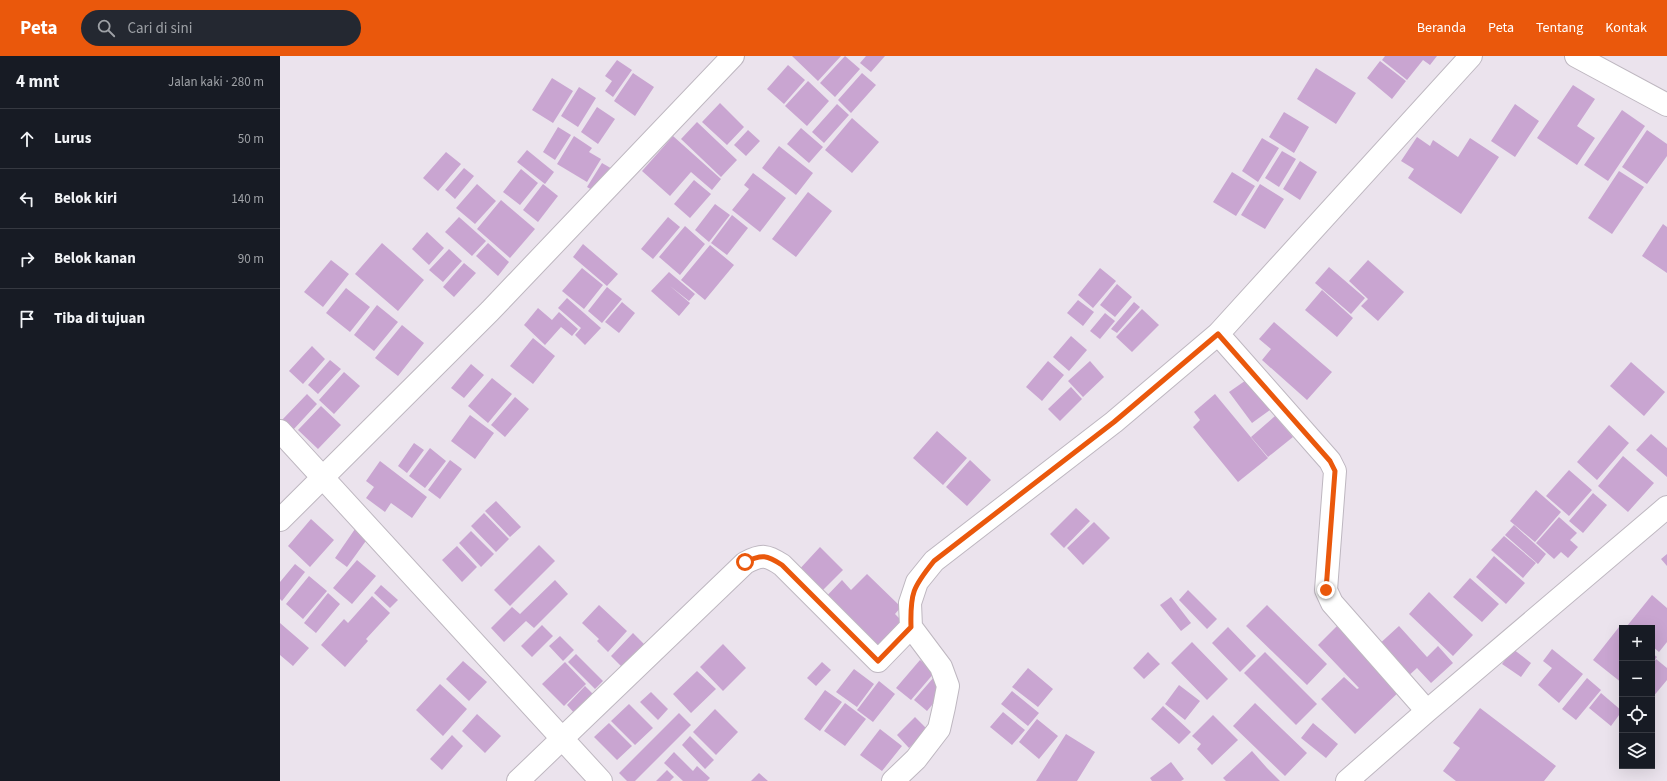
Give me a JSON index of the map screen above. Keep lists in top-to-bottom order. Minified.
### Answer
{"page":{"header":"Peta","search":"Cari di sini","nav":["Beranda","Peta","Tentang","Kontak"],"heading":["4 mnt","Jalan kaki · 280 m"],"list":[["Lurus","50 m"],["Belok kiri","140 m"],["Belok kanan","90 m"],"Tiba di tujuan"],"map_buttons":["+","−"]}}
